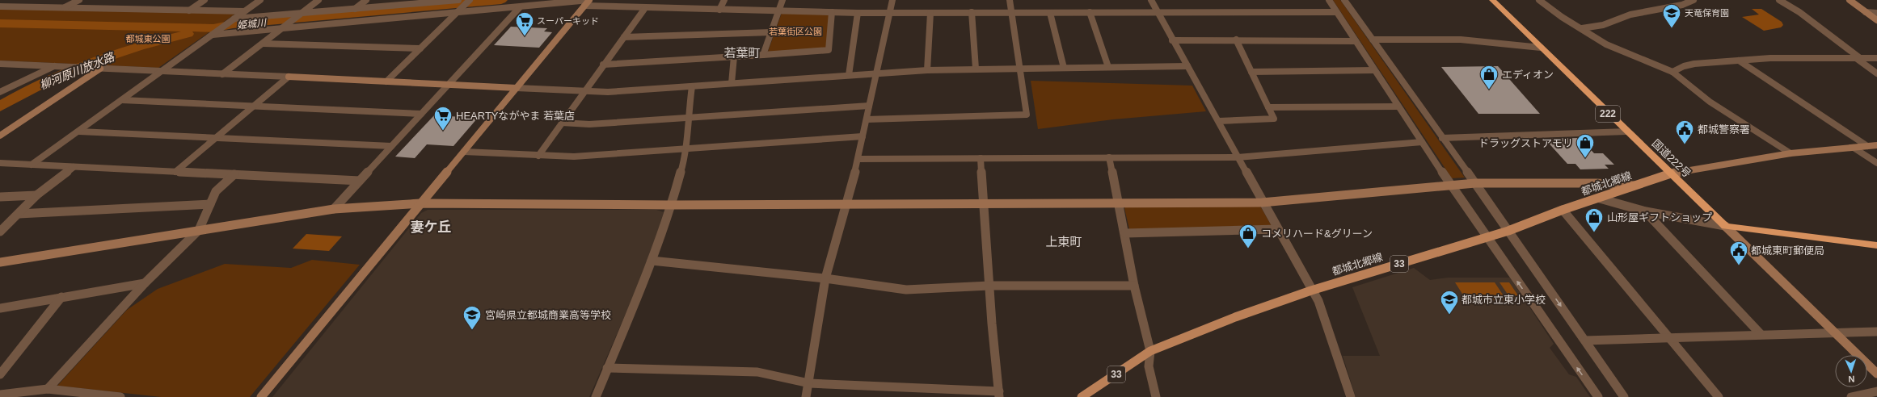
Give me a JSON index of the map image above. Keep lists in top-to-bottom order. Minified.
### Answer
{"streets":{"highway":["222","国道222号"],"main road":["都城北郷線","33"]},"crossings":[["国道222号","都城北郷線"]],"districts":["若葉町","妻ケ丘","上東町"],"water":["姫城川","柳河原川放水路"],"parks":["若葉街区公園","都城東公園"],"places":{"school or university":["天竜保育園","都城市立東小学校","宮崎県立都城商業高等学校"],"supermarket":["スーパーキッド","HEARTYながやま 若葉店"],"shop":["エディオン","ドラッグストアモリ","山形屋ギフトショップ","コメリハード&グリーン"],"public building":["都城警察署","都城東町郵便局"]},"north":"bottom"}
